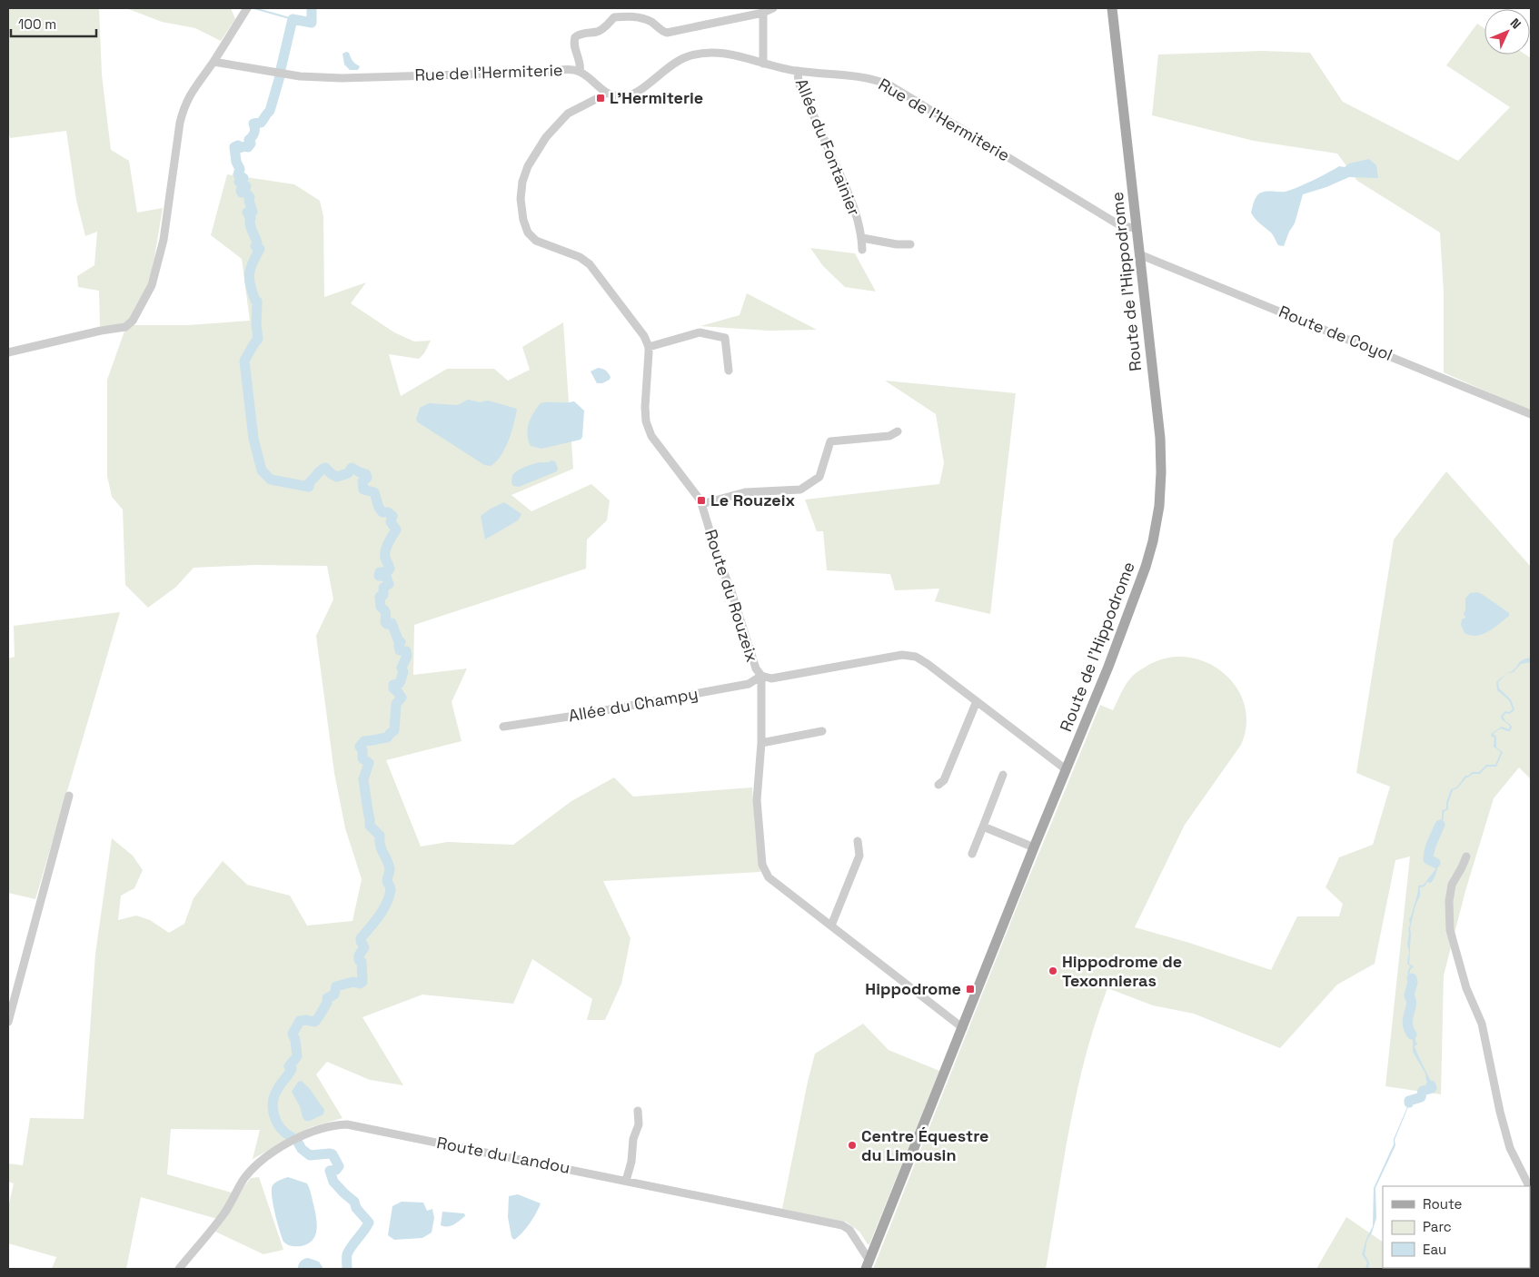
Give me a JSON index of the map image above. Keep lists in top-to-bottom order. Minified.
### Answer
{"streets":{"main road":["Route de l'Hippodrome"],"street":["Rue de l'Hermiterie","Allée du Fontainier","Route de Coyol","Route du Rouzeix","Allée du Champy","Route du Landou"]},"crossings":[["Rue de l'Hermiterie","Allée du Fontainier"],["Rue de l'Hermiterie","Route de l'Hippodrome"],["Route de l'Hippodrome","Route de Coyol"],["Route de l'Hippodrome","Route du Rouzeix"],["Route de l'Hippodrome","Route du Landou"],["Route du Rouzeix","Allée du Champy"]],"places":{"transit":["L'Hermiterie","Le Rouzeix","Hippodrome"],"other":["Hippodrome de Texonnieras","Centre Équestre du Limousin"]},"legend":["Route","Parc","Eau"],"scale_bar":"100 m","north":"top right"}
